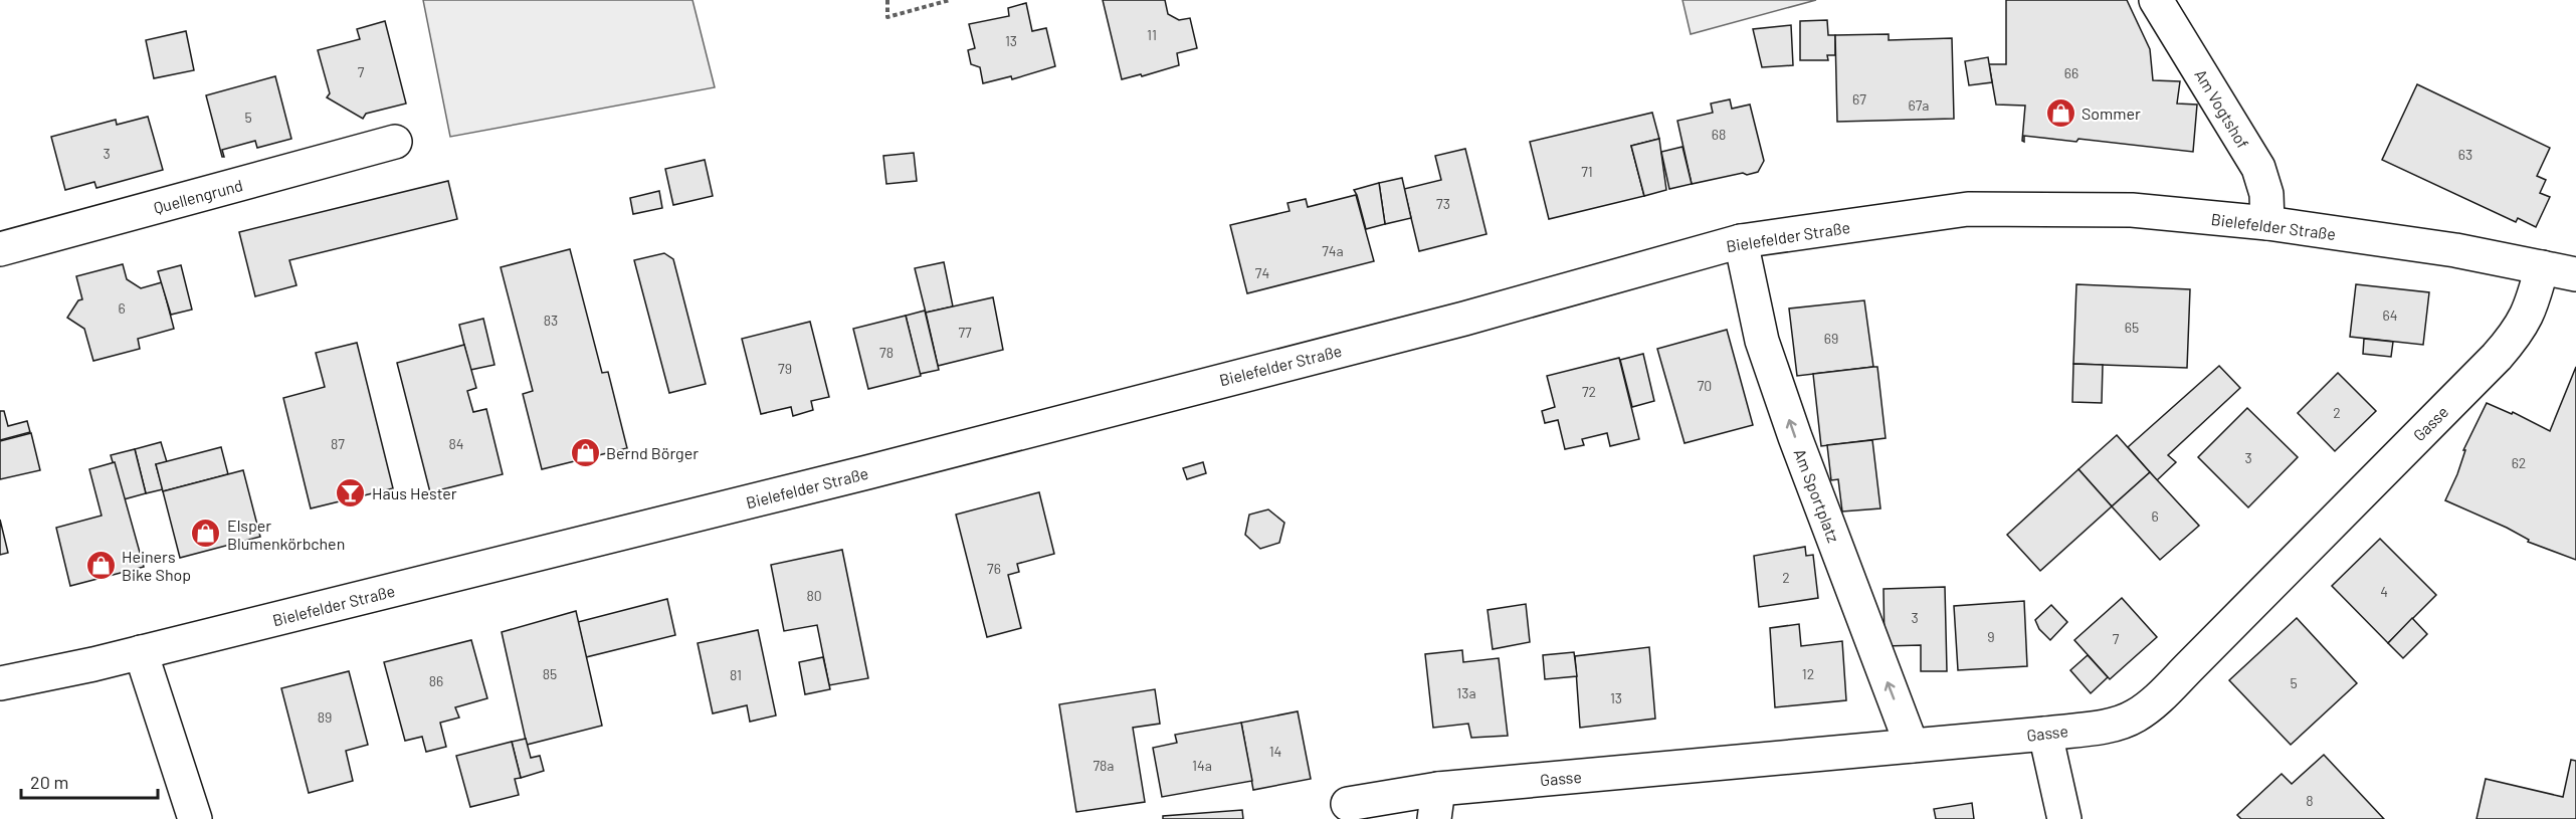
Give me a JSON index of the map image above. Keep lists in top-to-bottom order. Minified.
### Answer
{"streets":{"street":["Am Vogtshof","Quellengrund","Bielefelder Straße","Gasse","Am Sportplatz"]},"crossings":[["Am Vogtshof","Bielefelder Straße"],["Bielefelder Straße","Gasse"],["Bielefelder Straße","Am Sportplatz"],["Gasse","Am Sportplatz"]],"one_way":["Am Sportplatz"],"places":{"shop":["Sommer","Bernd Börger","Elsper Blumenkörbchen","Heiners Bike Shop"],"bar":["Haus Hester"]},"house_numbers":["11","13","7","66","67","67a","5","68","3","63","71","73","74a","74","6","64","83","65","77","69","78","79","70","72","2","87","84","3","62","6","76","2","4","80","3","9","7","85","12","81","86","5","13a","13","89","14","78a","14a","8"],"scale_bar":"20 m"}
